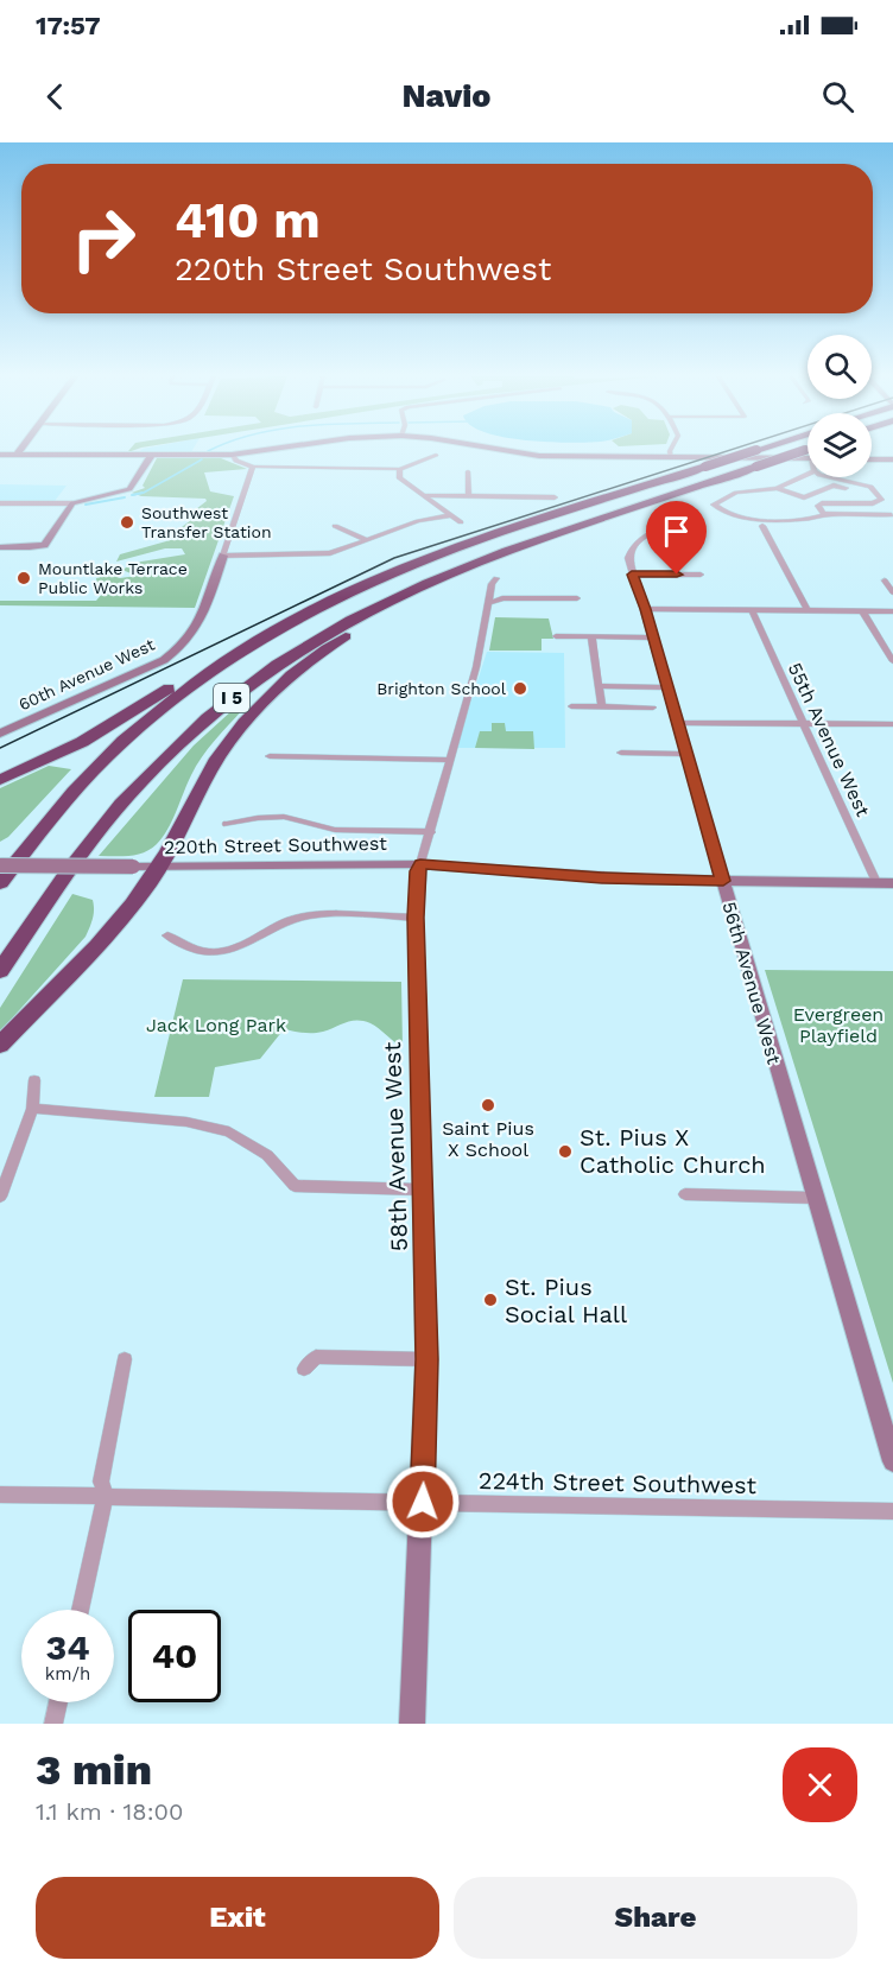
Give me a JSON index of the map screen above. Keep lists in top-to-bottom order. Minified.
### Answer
{"streets":{"highway":["I 5"],"main road":["60th Avenue West","220th Street Southwest","56th Avenue West","58th Avenue West"],"street":["55th Avenue West","224th Street Southwest"]},"crossings":[["55th Avenue West","220th Street Southwest"],["220th Street Southwest","56th Avenue West"],["220th Street Southwest","58th Avenue West"],["58th Avenue West","224th Street Southwest"]],"parks":["Evergreen Playfield","Jack Long Park"],"places":["Southwest Transfer Station","Mountlake Terrace Public Works","Brighton School","Saint Pius X School","St. Pius X Catholic Church","St. Pius Social Hall"],"page":{"status":"17:57","header":"Navio","turn":["410 m","220th Street Southwest"],"speed":"34 km/h","limit":"40","heading":["3 min","1.1 km · 18:00"],"buttons":["Exit","Share"]}}
